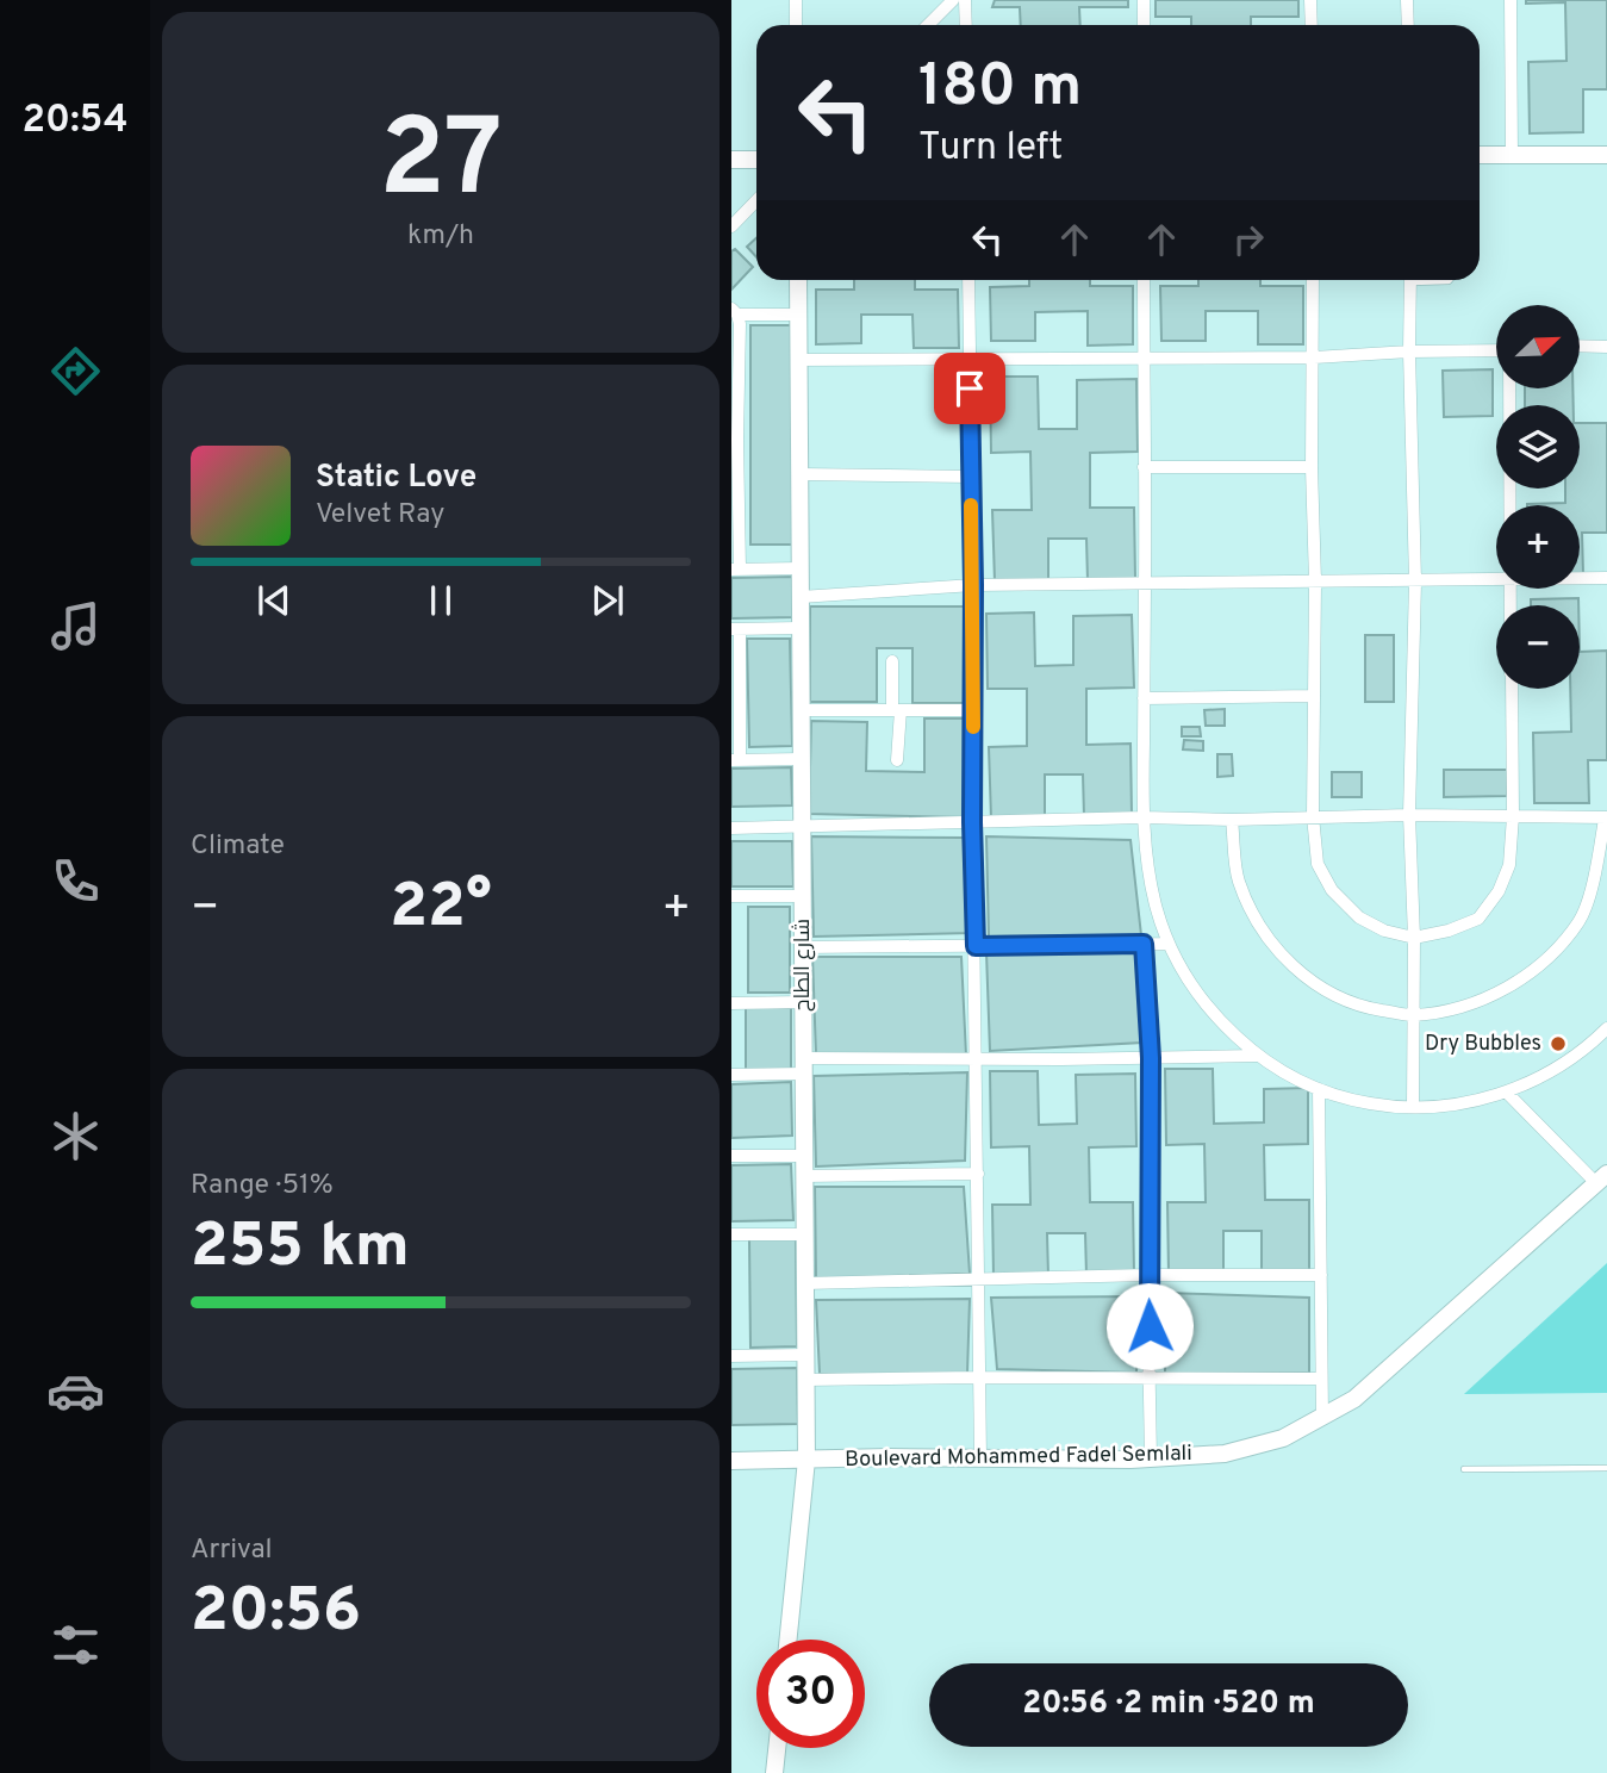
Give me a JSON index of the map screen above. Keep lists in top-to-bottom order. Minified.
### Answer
{"streets":{"street":["شارع الطاح","Boulevard Mohammed Fadel Semlali"]},"crossings":[["شارع الطاح","Boulevard Mohammed Fadel Semlali"]],"places":["Dry Bubbles"],"north":"top right","page":{"tabs":"20:54","tile":[["27","km/h"],"Climate",["Range · 51%","255 km"],["Arrival","20:56"]],"turn":["180 m","Turn left"],"map_buttons":["+","−"],"song":["Static Love","Velvet Ray"],"heat":["−","22°","+"],"limit":"30","trip":"20:56 · 2 min · 520 m"}}
